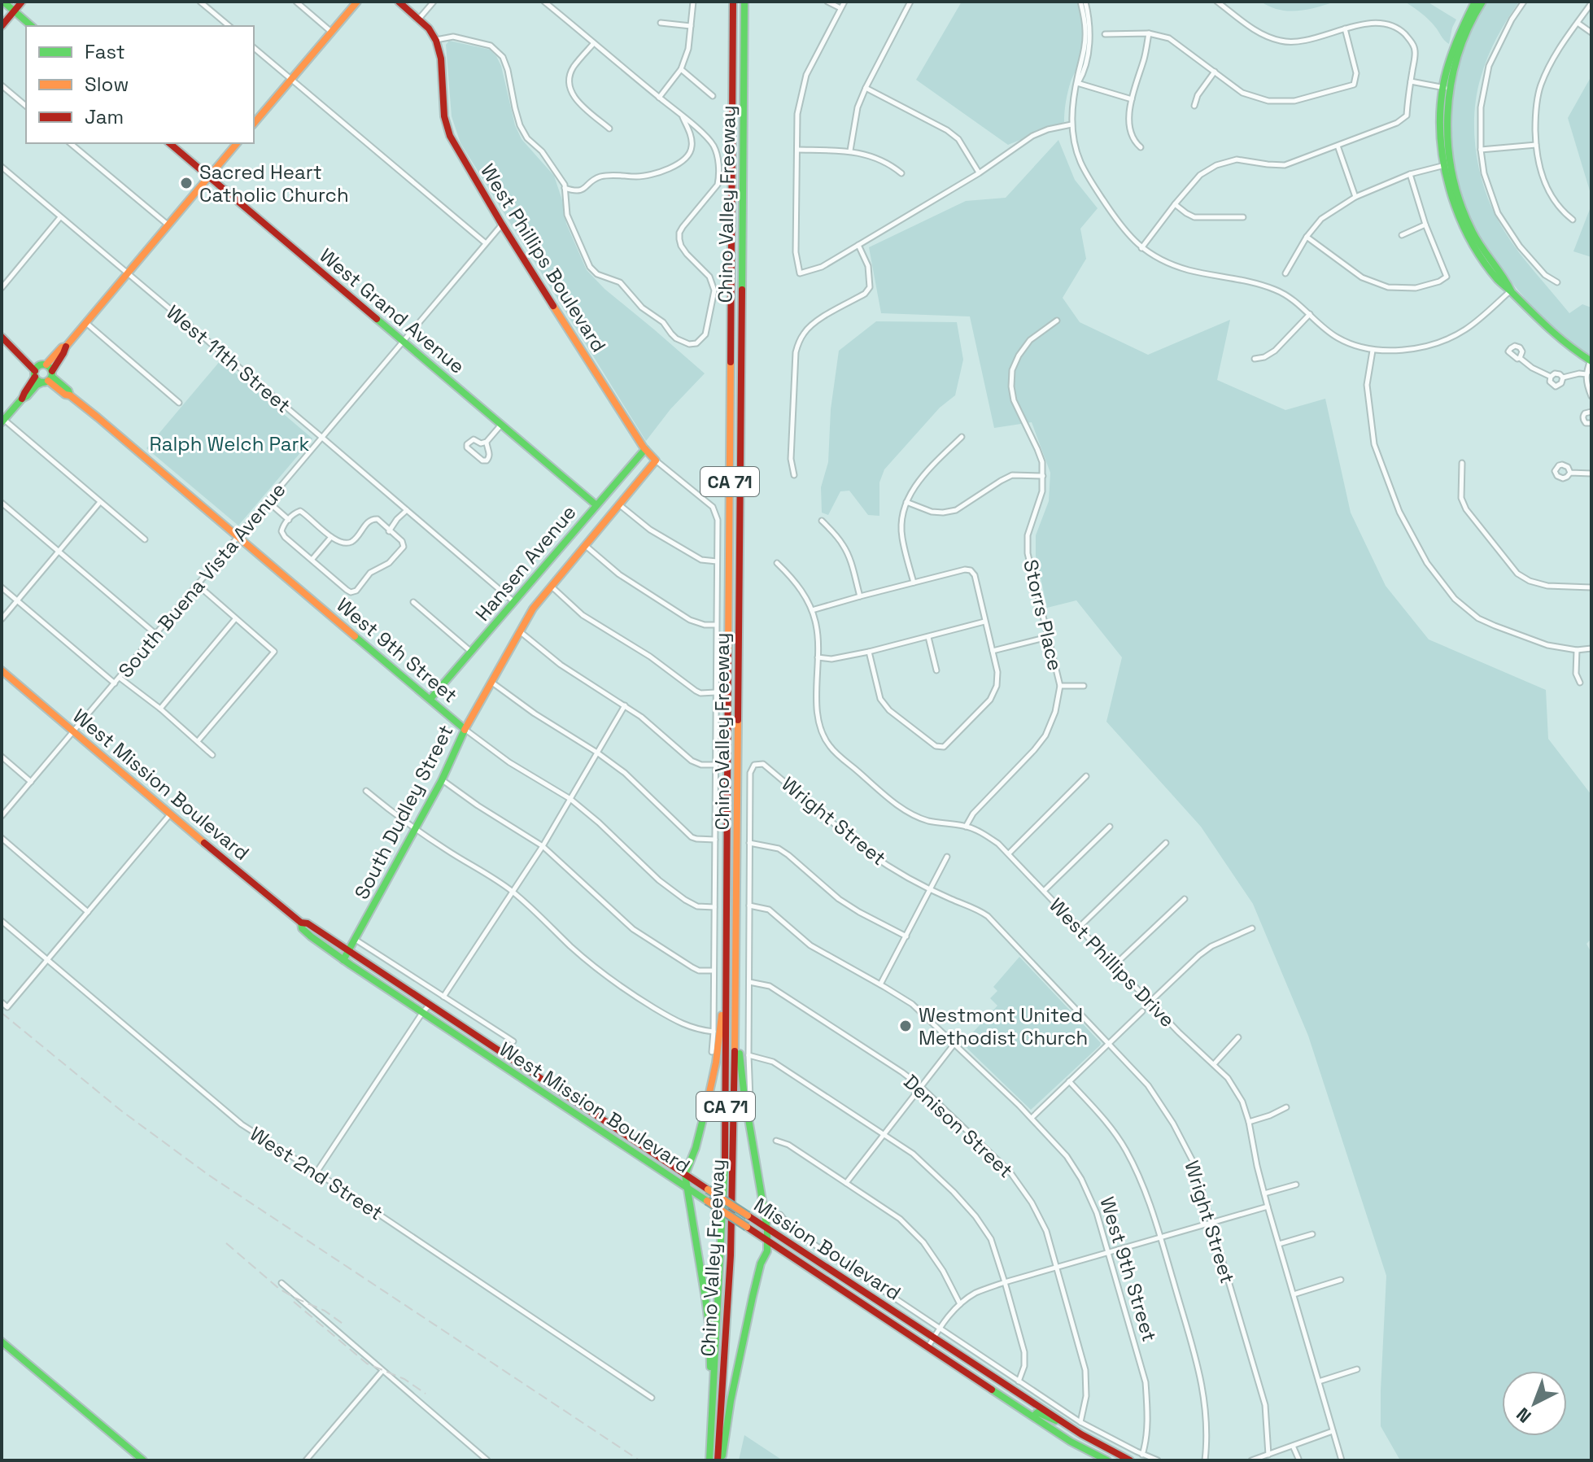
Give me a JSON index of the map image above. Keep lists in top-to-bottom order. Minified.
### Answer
{"streets":{"main road":["Chino Valley Freeway","West Phillips Boulevard","West Grand Avenue","CA 71","Hansen Avenue","West 9th Street","West Mission Boulevard","South Dudley Street","Mission Boulevard"],"street":["West 11th Street","South Buena Vista Avenue","Storrs Place","Wright Street","West Phillips Drive","Denison Street","West 2nd Street"]},"crossings":[["West Phillips Boulevard","Hansen Avenue"],["West Phillips Boulevard","South Buena Vista Avenue"],["West Phillips Boulevard","South Dudley Street"],["West Grand Avenue","Hansen Avenue"],["West Grand Avenue","South Buena Vista Avenue"],["West 11th Street","Hansen Avenue"],["West 11th Street","South Buena Vista Avenue"],["Hansen Avenue","West 9th Street"],["South Buena Vista Avenue","West 9th Street"],["South Buena Vista Avenue","West Mission Boulevard"],["Storrs Place","West Phillips Drive"],["West 9th Street","South Dudley Street"],["West Mission Boulevard","South Dudley Street"],["West Mission Boulevard","Mission Boulevard"],["South Dudley Street","Mission Boulevard"]],"parks":["Ralph Welch Park"],"places":["Sacred Heart Catholic Church","Westmont United Methodist Church"],"legend":["Fast","Slow","Jam"],"north":"bottom left"}
